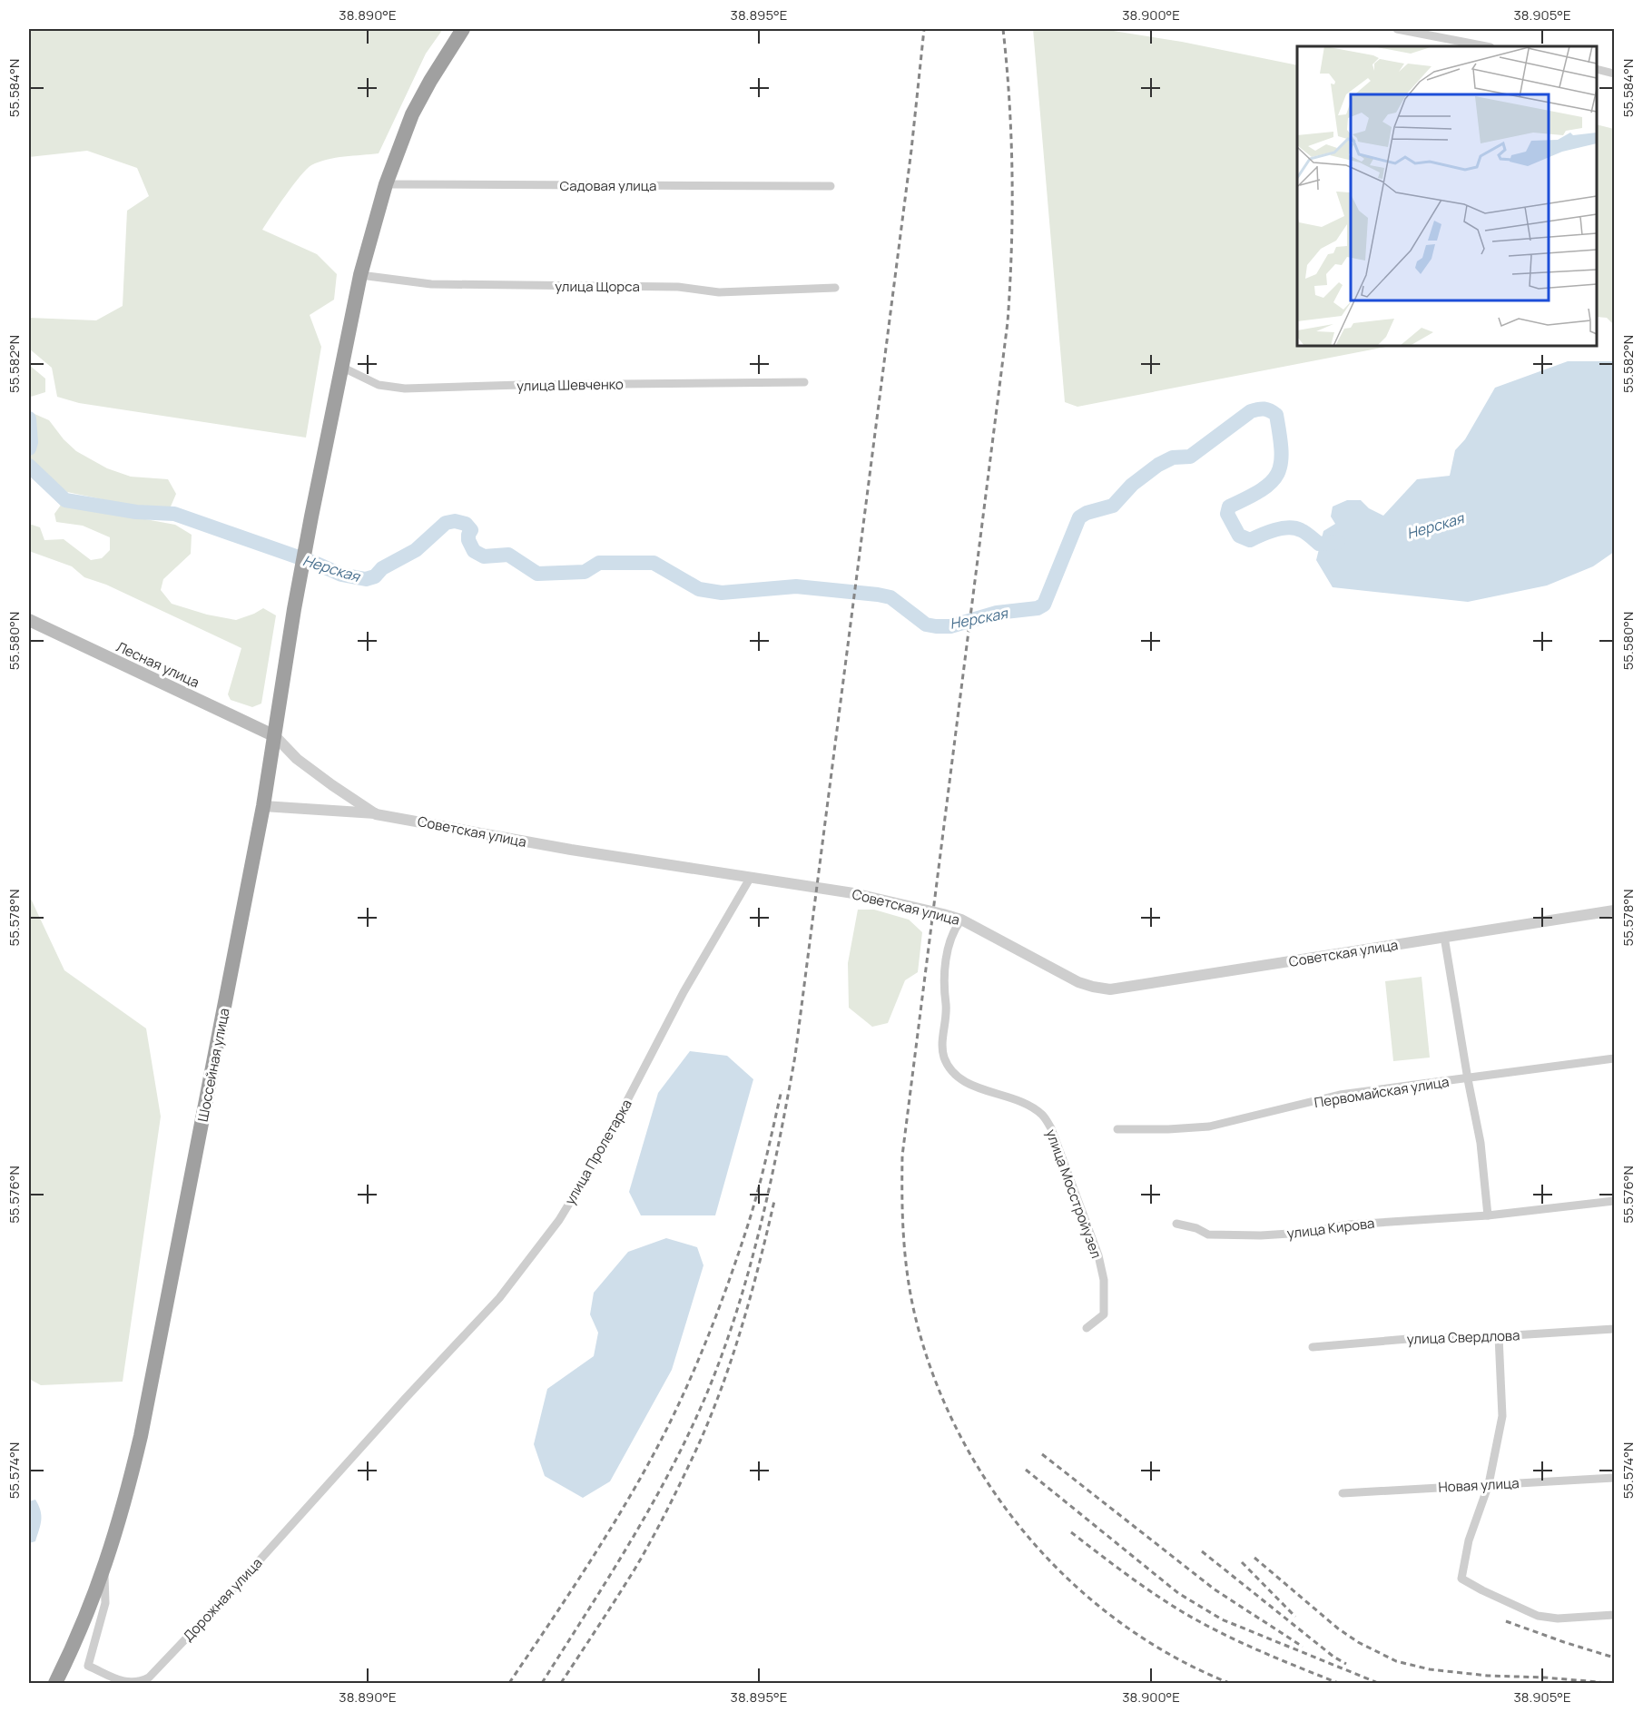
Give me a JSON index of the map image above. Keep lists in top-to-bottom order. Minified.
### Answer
{"streets":{"highway":["Шоссейная улица"],"main road":["Лесная улица"],"street":["Садовая улица","улица Щорса","улица Шевченко","Советская улица","Первомайская улица","улица Пролетарка","улица Мосстройузел","улица Кирова","улица Свердлова","Новая улица","Дорожная улица"]},"crossings":[["Садовая улица","Шоссейная улица"],["улица Щорса","Шоссейная улица"],["улица Шевченко","Шоссейная улица"],["Лесная улица","Советская улица"],["Лесная улица","Шоссейная улица"],["Советская улица","Шоссейная улица"],["Советская улица","улица Пролетарка"],["Советская улица","улица Мосстройузел"],["Шоссейная улица","Дорожная улица"],["улица Пролетарка","Дорожная улица"]],"water":["Нерская"],"coordinates":["38.890°E","38.895°E","38.900°E","38.905°E","55.584°N","55.582°N","55.580°N","55.578°N","55.576°N","55.574°N"]}
